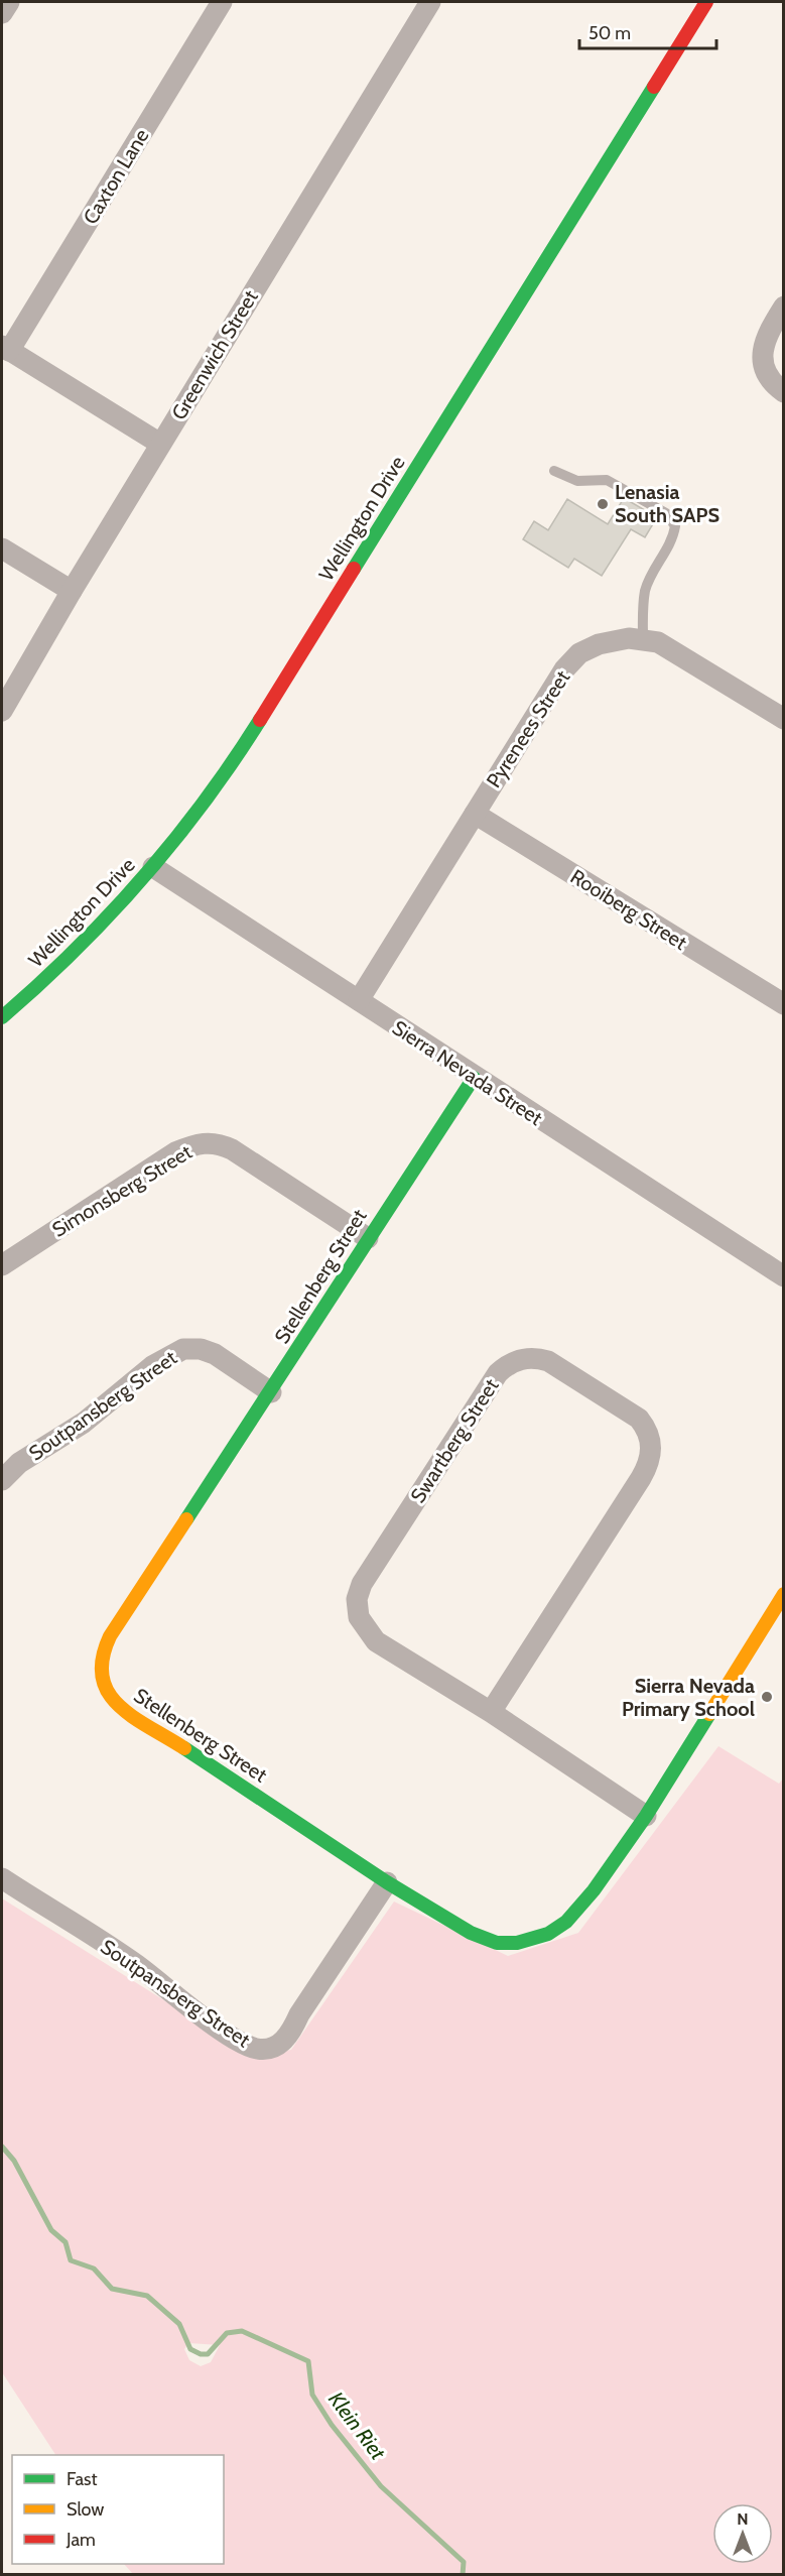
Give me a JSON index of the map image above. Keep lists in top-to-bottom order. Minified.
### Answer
{"streets":{"street":["Caxton Lane","Greenwich Street","Wellington Drive","Pyrenees Street","Rooiberg Street","Sierra Nevada Street","Simonsberg Street","Stellenberg Street","Soutpansberg Street","Swartberg Street"]},"crossings":[["Wellington Drive","Sierra Nevada Street"],["Pyrenees Street","Rooiberg Street"],["Pyrenees Street","Sierra Nevada Street"],["Sierra Nevada Street","Stellenberg Street"],["Simonsberg Street","Stellenberg Street"],["Stellenberg Street","Soutpansberg Street"],["Stellenberg Street","Swartberg Street"]],"water":["Klein Riet"],"places":["Lenasia South SAPS","Sierra Nevada Primary School"],"legend":["Fast","Slow","Jam"],"scale_bar":"50 m","north":"top"}
